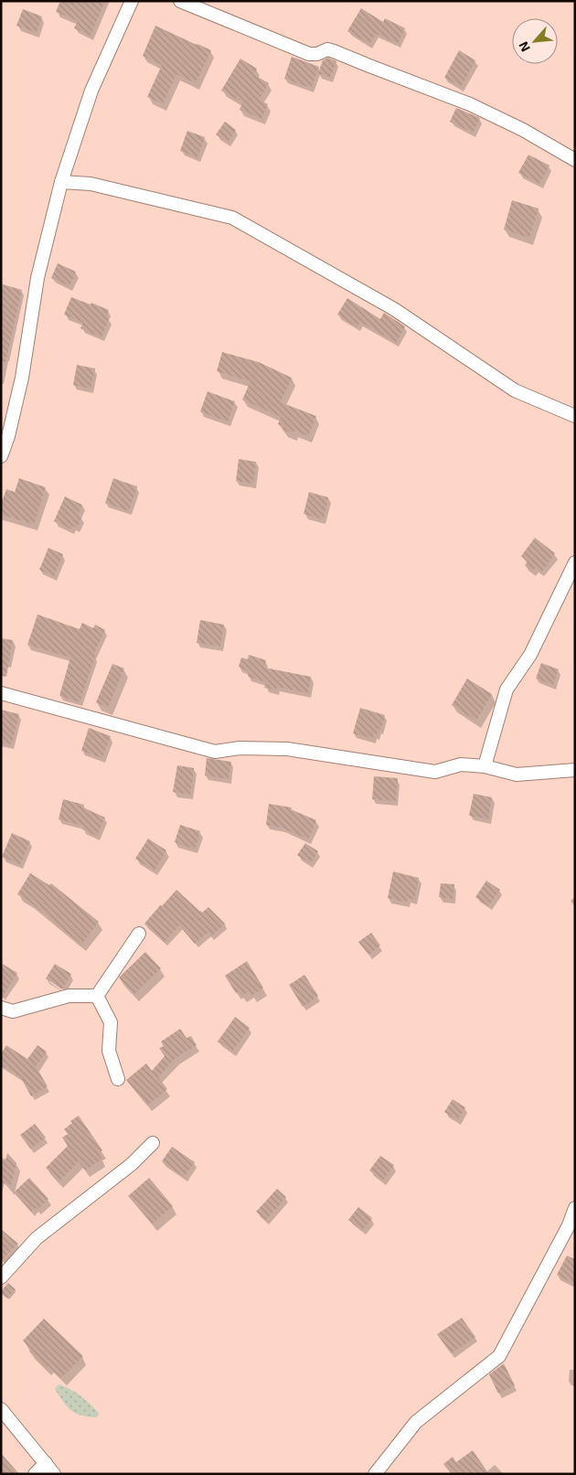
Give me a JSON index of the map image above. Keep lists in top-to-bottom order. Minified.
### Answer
{"north":"bottom left"}
